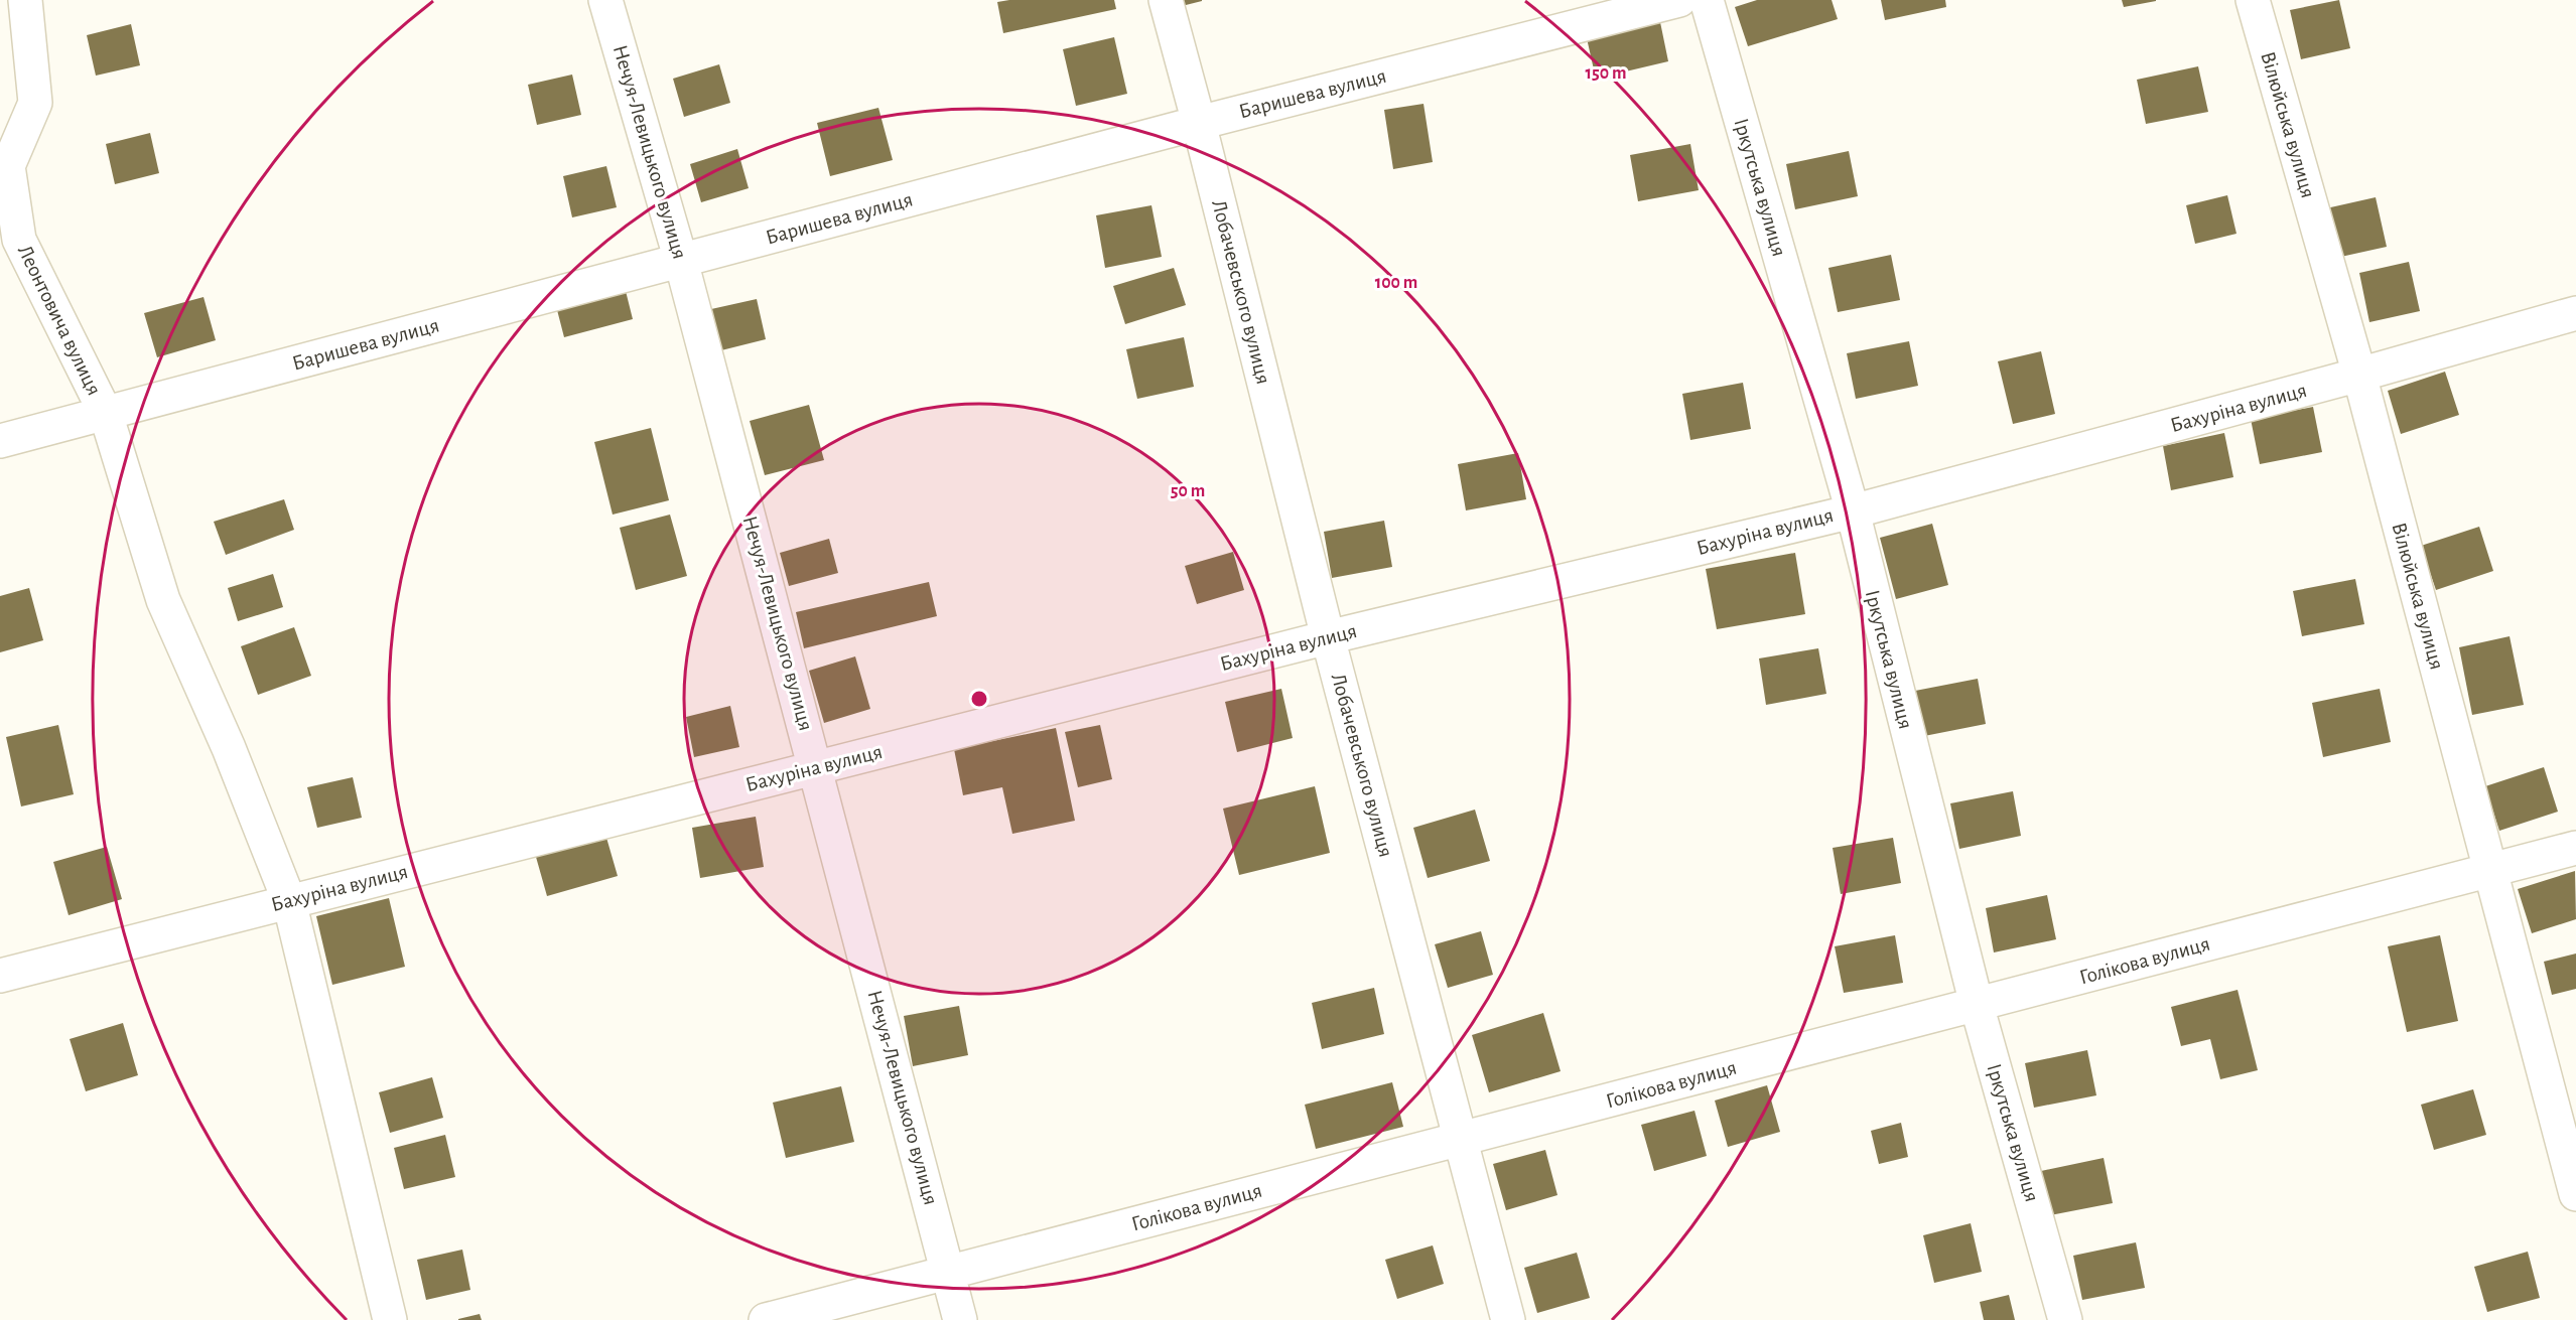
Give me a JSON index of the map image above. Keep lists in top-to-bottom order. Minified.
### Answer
{"streets":{"street":["Баришева вулиця","Вілюйська вулиця","Нечуя-Левицького вулиця","Іркутська вулиця","Лобачевського вулиця","Леонтовича вулиця","Бахуріна вулиця","Голікова вулиця"]},"crossings":[["Баришева вулиця","Нечуя-Левицького вулиця"],["Баришева вулиця","Лобачевського вулиця"],["Баришева вулиця","Леонтовича вулиця"],["Вілюйська вулиця","Бахуріна вулиця"],["Вілюйська вулиця","Голікова вулиця"],["Нечуя-Левицького вулиця","Бахуріна вулиця"],["Нечуя-Левицького вулиця","Голікова вулиця"],["Іркутська вулиця","Бахуріна вулиця"],["Іркутська вулиця","Голікова вулиця"],["Лобачевського вулиця","Бахуріна вулиця"],["Лобачевського вулиця","Голікова вулиця"],["Леонтовича вулиця","Бахуріна вулиця"]],"rings":["150 m","100 m","50 m"]}
